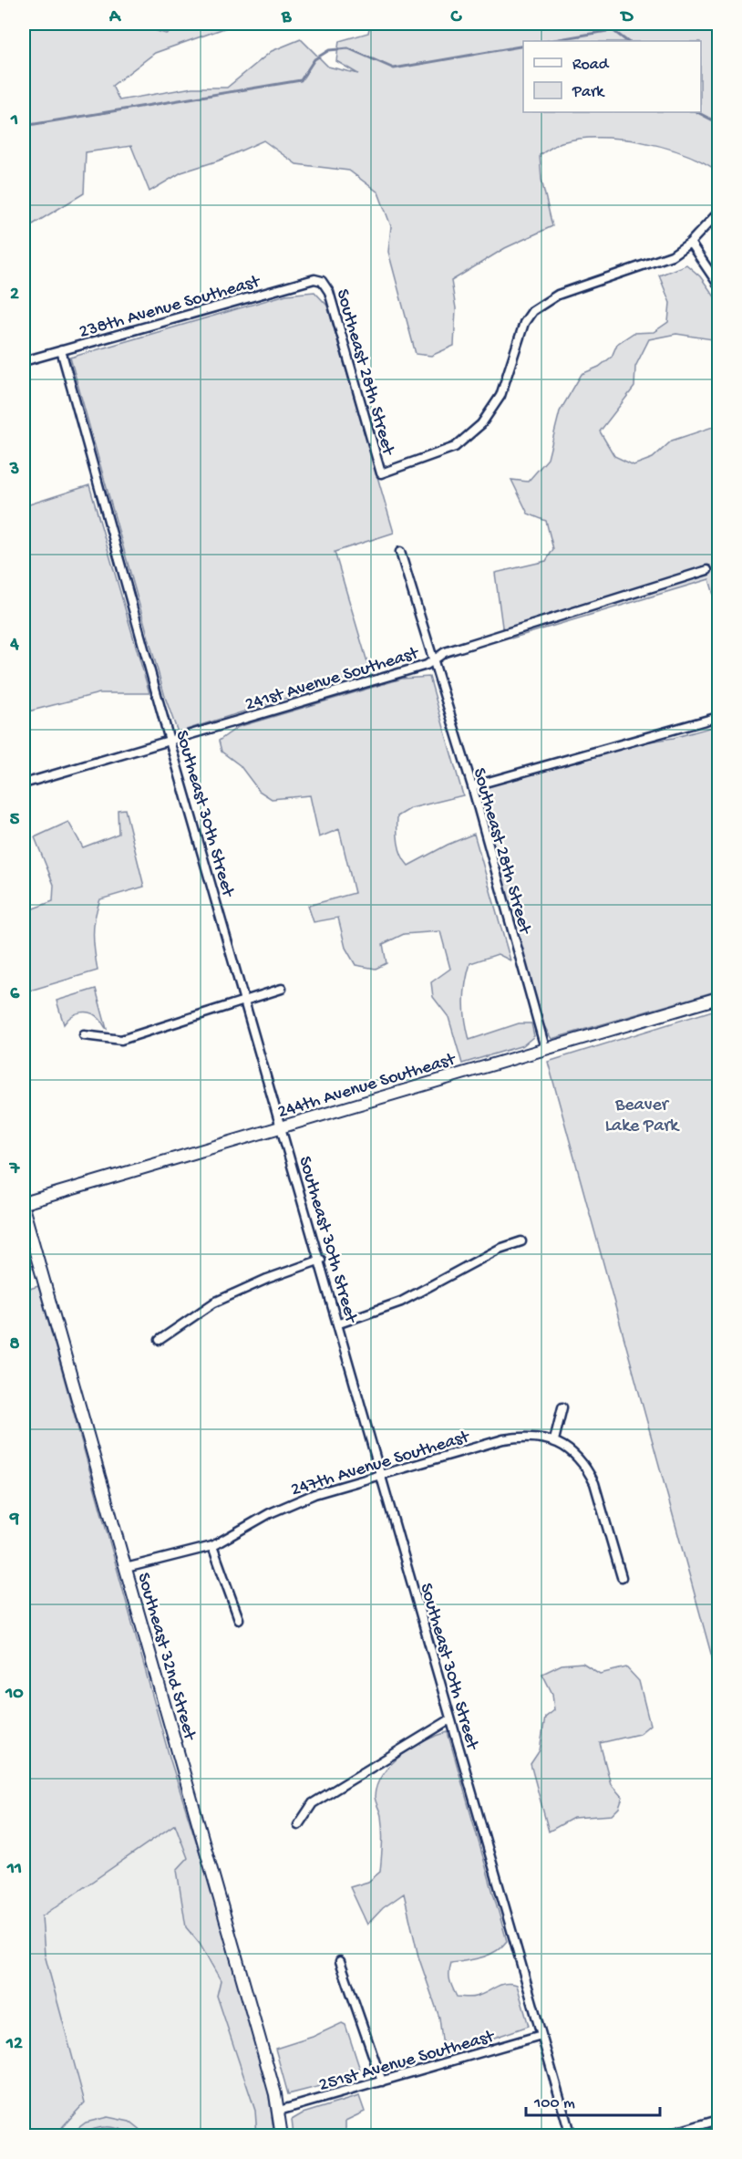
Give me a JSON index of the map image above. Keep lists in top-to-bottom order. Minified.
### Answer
{"streets":{"street":["238th Avenue Southeast","Southeast 28th Street","241st Avenue Southeast","Southeast 30th Street","244th Avenue Southeast","247th Avenue Southeast","Southeast 32nd Street","251st Avenue Southeast"]},"crossings":[["238th Avenue Southeast","Southeast 28th Street"],["238th Avenue Southeast","Southeast 30th Street"],["Southeast 28th Street","241st Avenue Southeast"],["Southeast 28th Street","244th Avenue Southeast"],["241st Avenue Southeast","Southeast 30th Street"],["Southeast 30th Street","244th Avenue Southeast"],["Southeast 30th Street","247th Avenue Southeast"],["Southeast 30th Street","251st Avenue Southeast"],["247th Avenue Southeast","Southeast 32nd Street"],["Southeast 32nd Street","251st Avenue Southeast"]],"parks":["Beaver Lake Park"],"legend":["Road","Park"],"scale_bar":"100 m","grid":{"columns":["A","B","C","D"],"rows":["1","2","3","4","5","6","7","8","9","10","11","12"]}}
